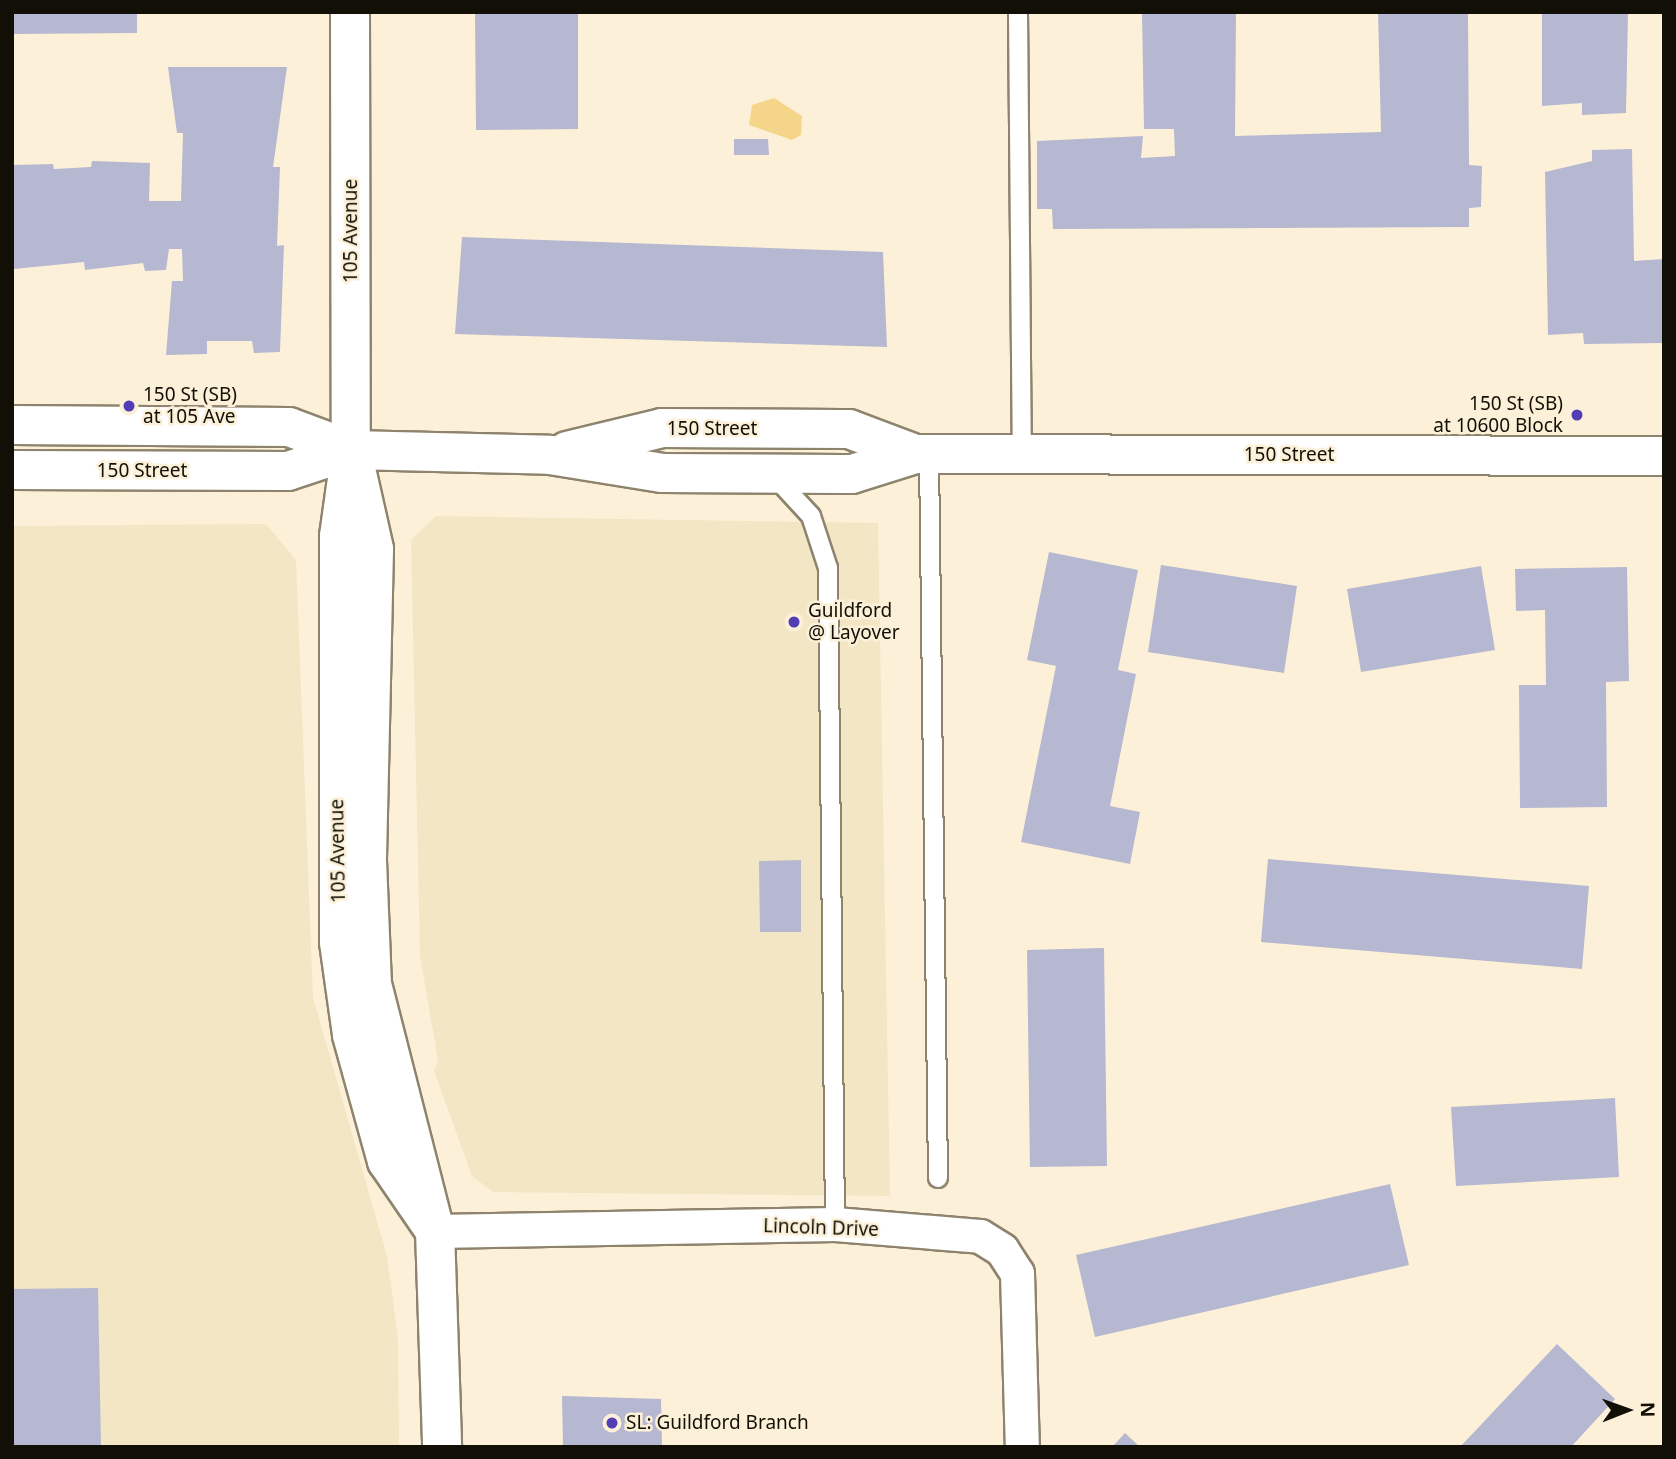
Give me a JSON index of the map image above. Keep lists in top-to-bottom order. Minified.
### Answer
{"streets":{"main road":["105 Avenue","150 Street"],"street":["Lincoln Drive"]},"crossings":[["105 Avenue","150 Street"],["105 Avenue","Lincoln Drive"]],"places":["150 St (SB) at 105 Ave","150 St (SB) at 10600 Block","Guildford @ Layover","SL: Guildford Branch"],"north":"right"}
